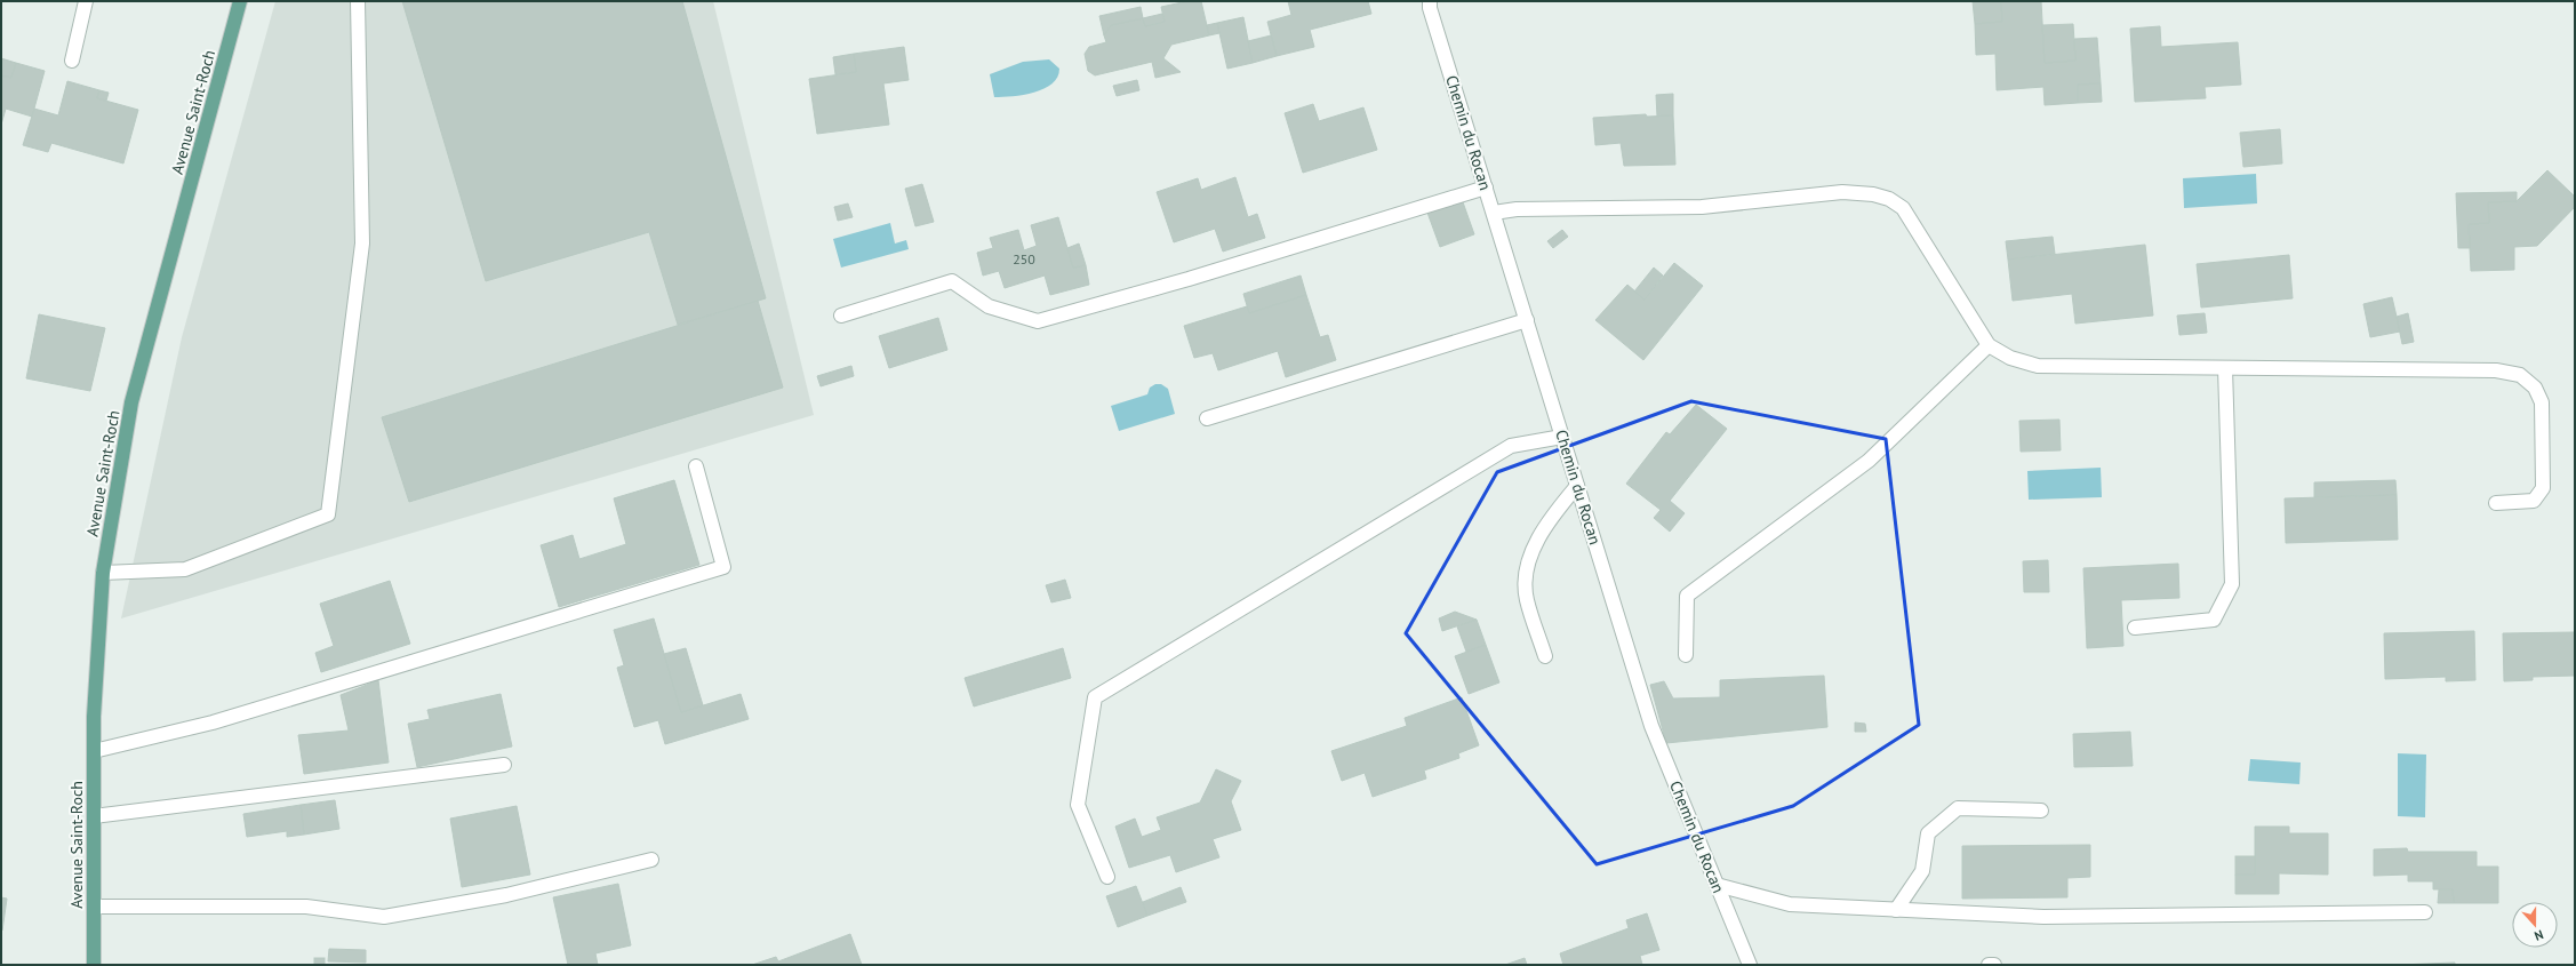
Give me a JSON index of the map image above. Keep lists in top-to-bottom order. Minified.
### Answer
{"streets":{"main road":["Avenue Saint-Roch"],"street":["Chemin du Rocan"]},"house_numbers":["250"],"north":"bottom"}
